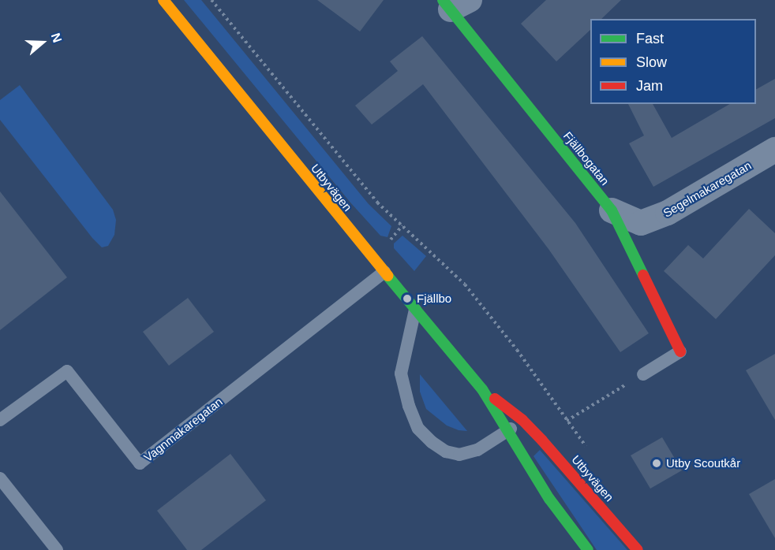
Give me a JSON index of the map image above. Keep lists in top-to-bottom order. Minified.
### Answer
{"streets":{"street":["Fjällbogatan","Utbyvägen","Segelmakaregatan"],"lane":["Vagnmakaregatan"]},"crossings":[["Fjällbogatan","Segelmakaregatan"],["Utbyvägen","Vagnmakaregatan"]],"places":["Fjällbo","Utby Scoutkår"],"legend":["Fast","Slow","Jam"],"north":"right"}
